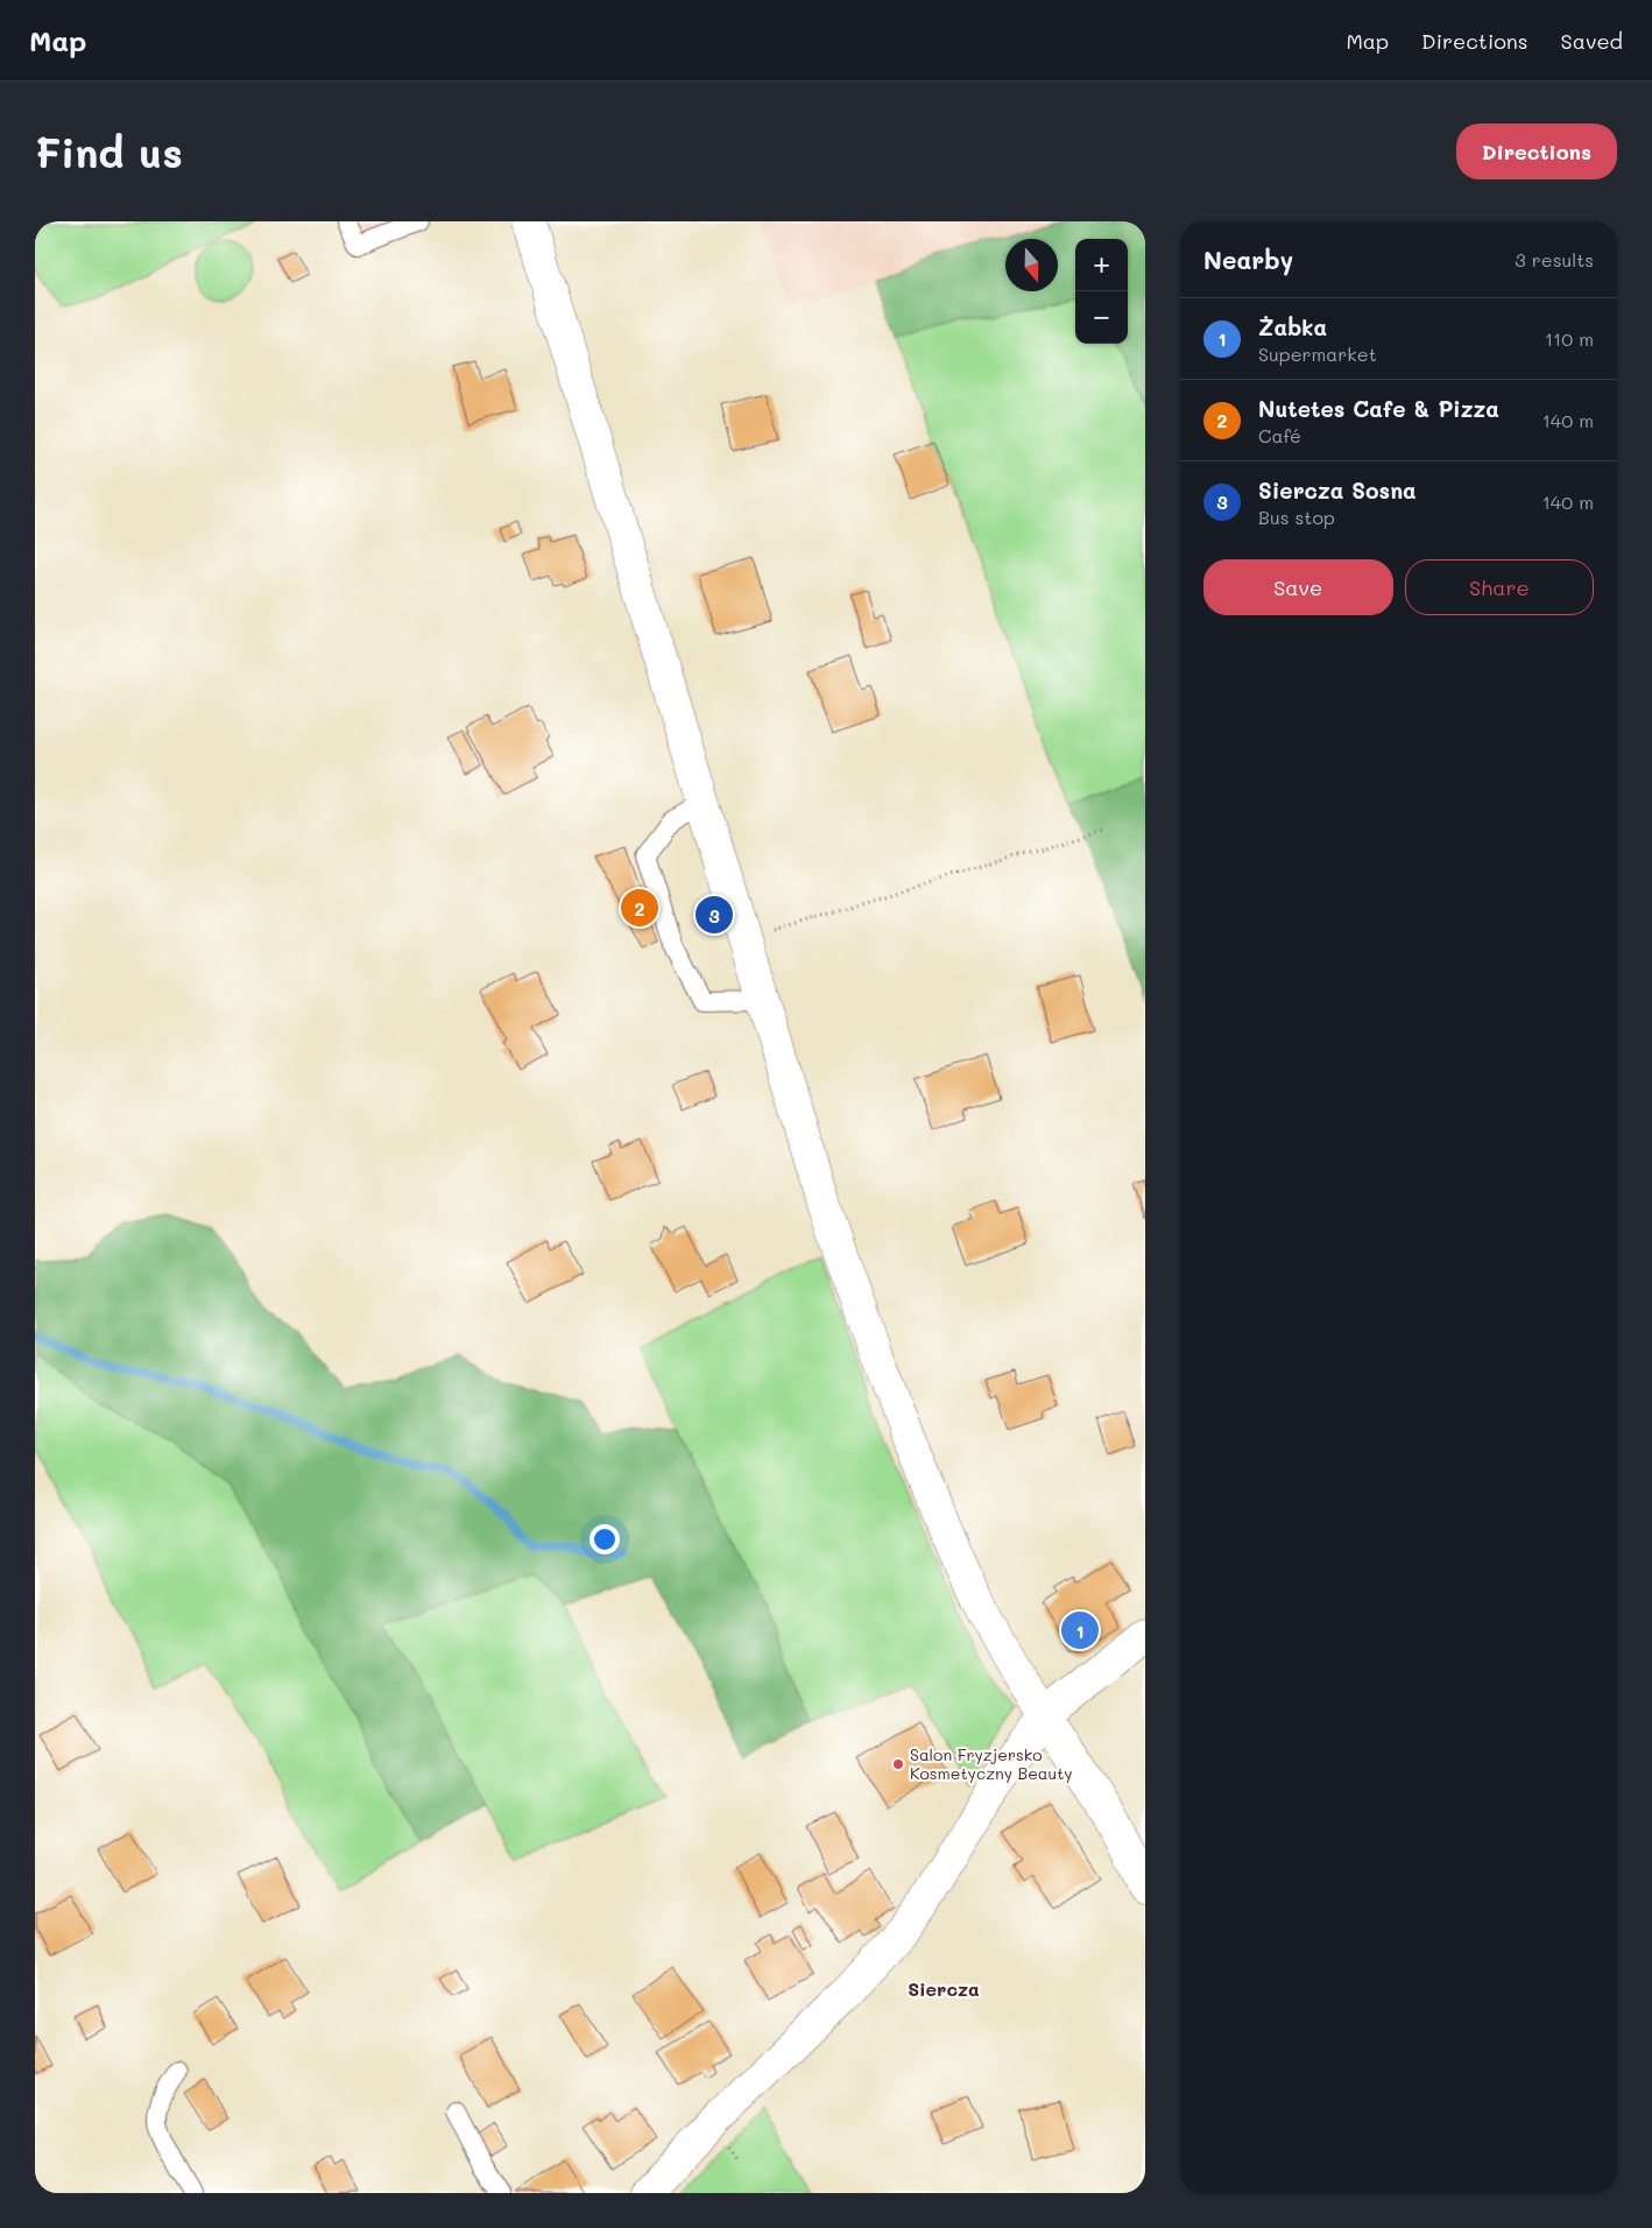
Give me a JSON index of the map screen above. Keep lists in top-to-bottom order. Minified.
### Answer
{"districts":["Siercza"],"places":["Salon Fryzjersko Kosmetyczny Beauty"],"north":"bottom","page":{"header":"Map","nav":["Map","Directions","Saved"],"buttons":["Directions",["Save","Share"]],"title":"Find us","heading":["Nearby","3 results"],"map_buttons":["+","−"],"list":[{"mark":"1","name":"Żabka","note":"Supermarket","value":"110 m"},{"mark":"2","name":"Nutetes Cafe & Pizza","note":"Café","value":"140 m"},{"mark":"3","name":"Siercza Sosna","note":"Bus stop","value":"140 m"}],"pins":["2","3","1"]}}
